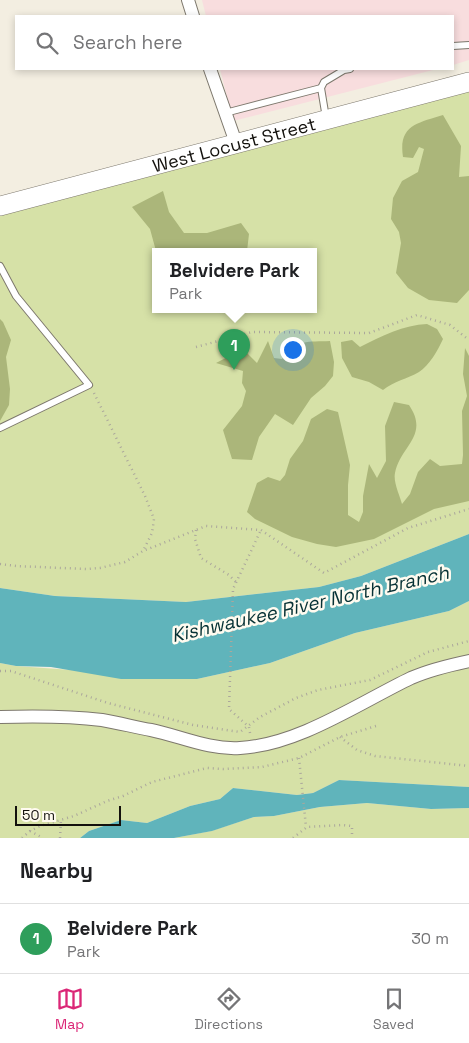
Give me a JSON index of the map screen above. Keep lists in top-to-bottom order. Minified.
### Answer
{"streets":{"street":["West Locust Street"]},"water":["Kishwaukee River North Branch"],"scale_bar":"50 m","page":{"search":"Search here","popup":["Belvidere Park","Park"],"pins":"1","scale":"50 m","heading":"Nearby","list":[{"mark":"1","name":"Belvidere Park","note":"Park","value":"30 m"}],"nav":["Map","Directions","Saved"]}}
